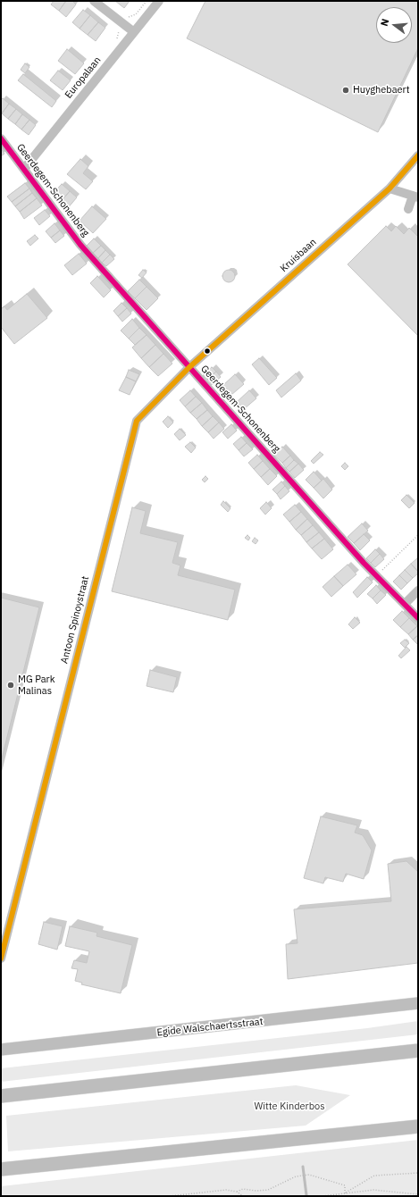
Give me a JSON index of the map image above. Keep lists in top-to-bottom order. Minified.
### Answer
{"streets":{"main road":["Egide Walschaertsstraat"],"street":["Europalaan","Geerdegem-Schonenberg","Kruisbaan","Antoon Spinoystraat"]},"crossings":[["Europalaan","Geerdegem-Schonenberg"],["Geerdegem-Schonenberg","Kruisbaan"],["Geerdegem-Schonenberg","Antoon Spinoystraat"],["Kruisbaan","Antoon Spinoystraat"]],"parks":["Witte Kinderbos"],"places":["Huyghebaert","MG Park Malinas"],"north":"left"}
